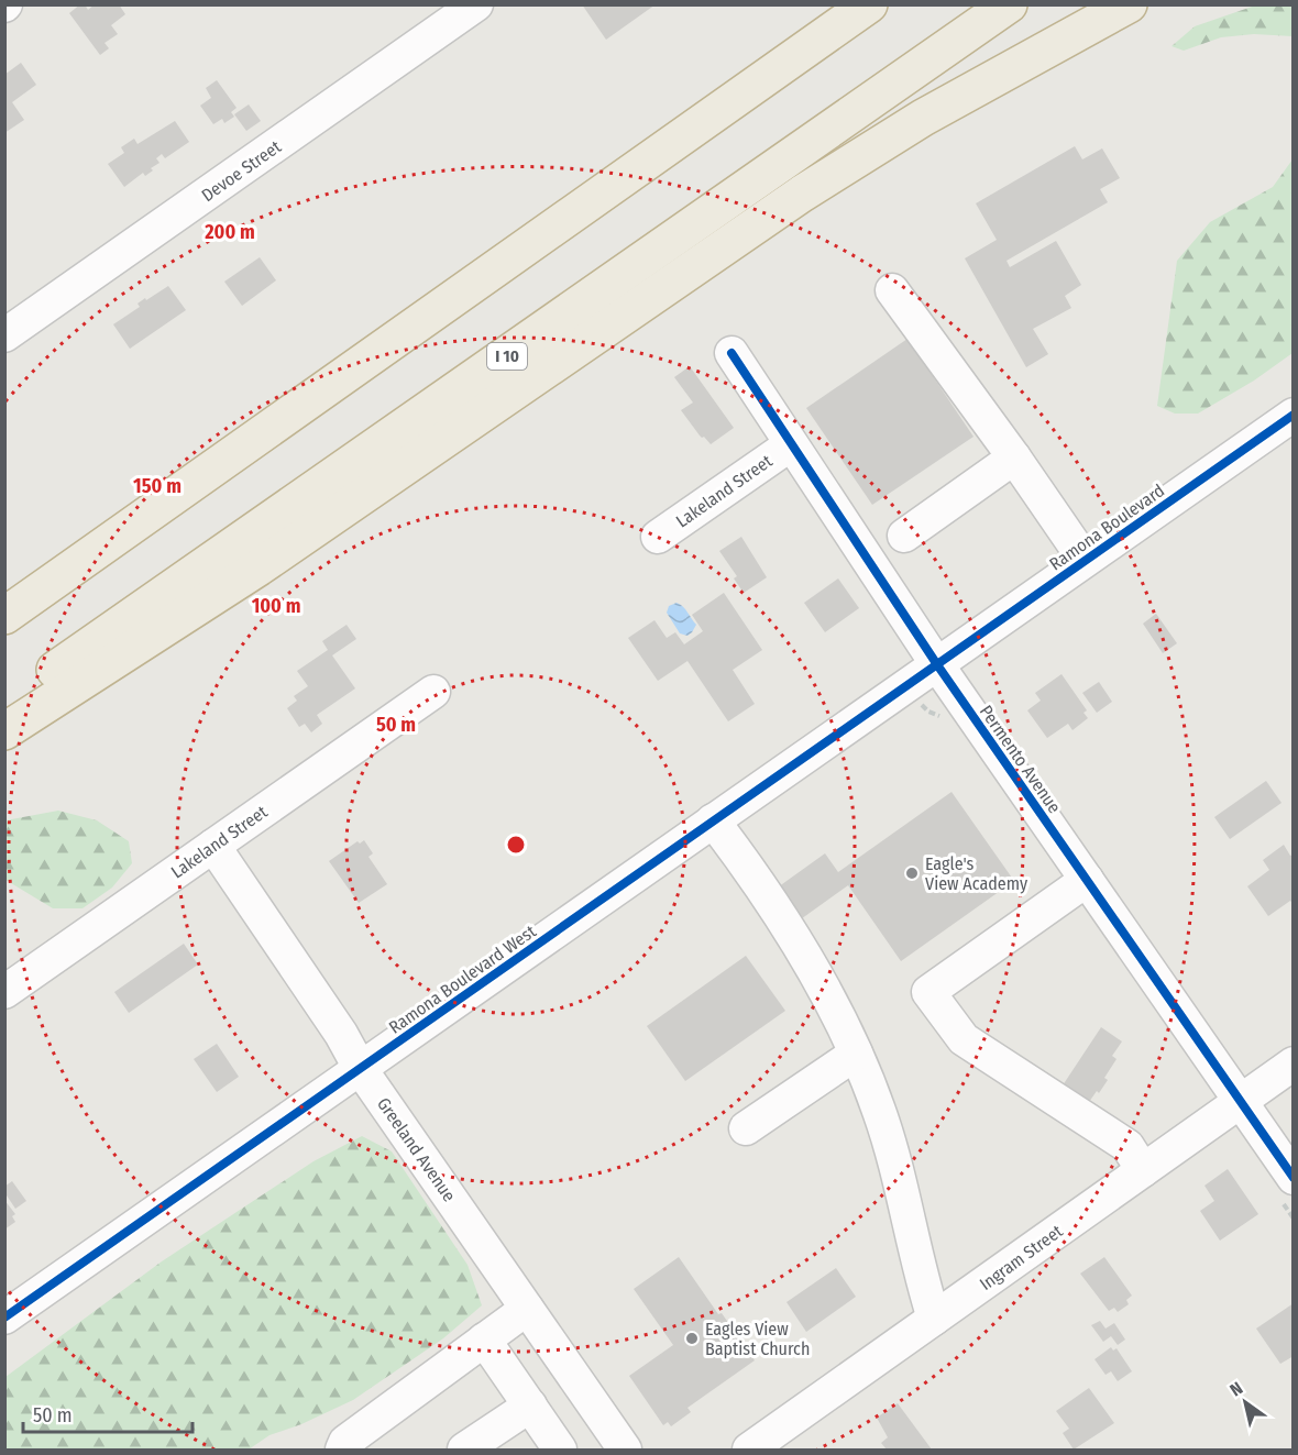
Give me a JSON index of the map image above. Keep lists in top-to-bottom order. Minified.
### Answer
{"streets":{"highway":["I 10"],"street":["Devoe Street","Lakeland Street","Ramona Boulevard","Permento Avenue","Ramona Boulevard West","Greeland Avenue","Ingram Street"]},"crossings":[["Lakeland Street","Permento Avenue"],["Lakeland Street","Greeland Avenue"],["Ramona Boulevard","Permento Avenue"],["Ramona Boulevard","Ramona Boulevard West"],["Permento Avenue","Ramona Boulevard West"],["Permento Avenue","Ingram Street"],["Ramona Boulevard West","Greeland Avenue"]],"places":["Eagle's View Academy","Eagles View Baptist Church"],"scale_bar":"50 m","north":"top left","rings":["200 m","150 m","100 m","50 m"]}
